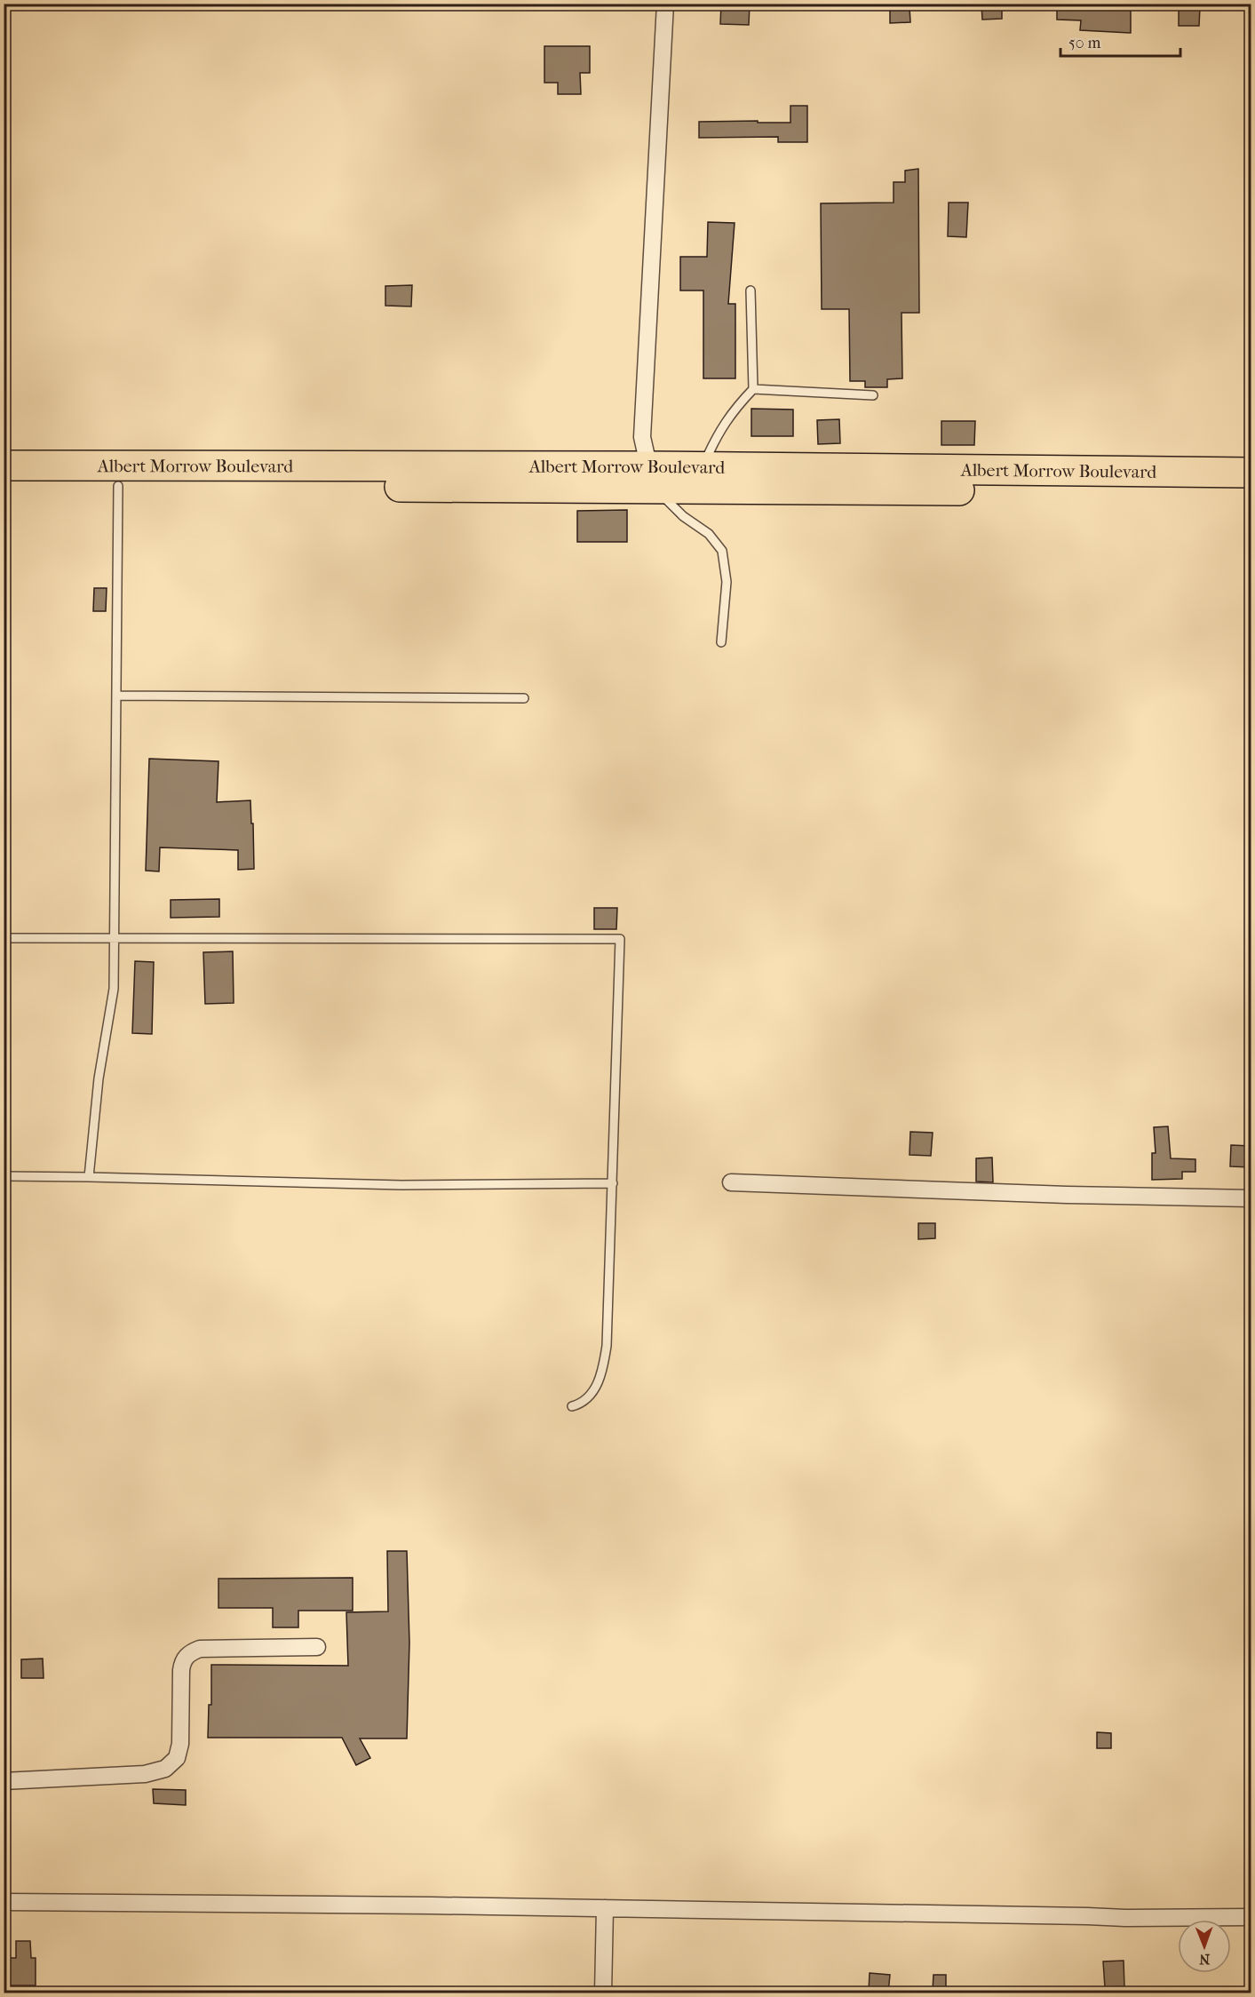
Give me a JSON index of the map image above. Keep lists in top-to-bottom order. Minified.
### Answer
{"streets":{"highway":["Albert Morrow Boulevard"]},"scale_bar":"50 m","north":"bottom"}
